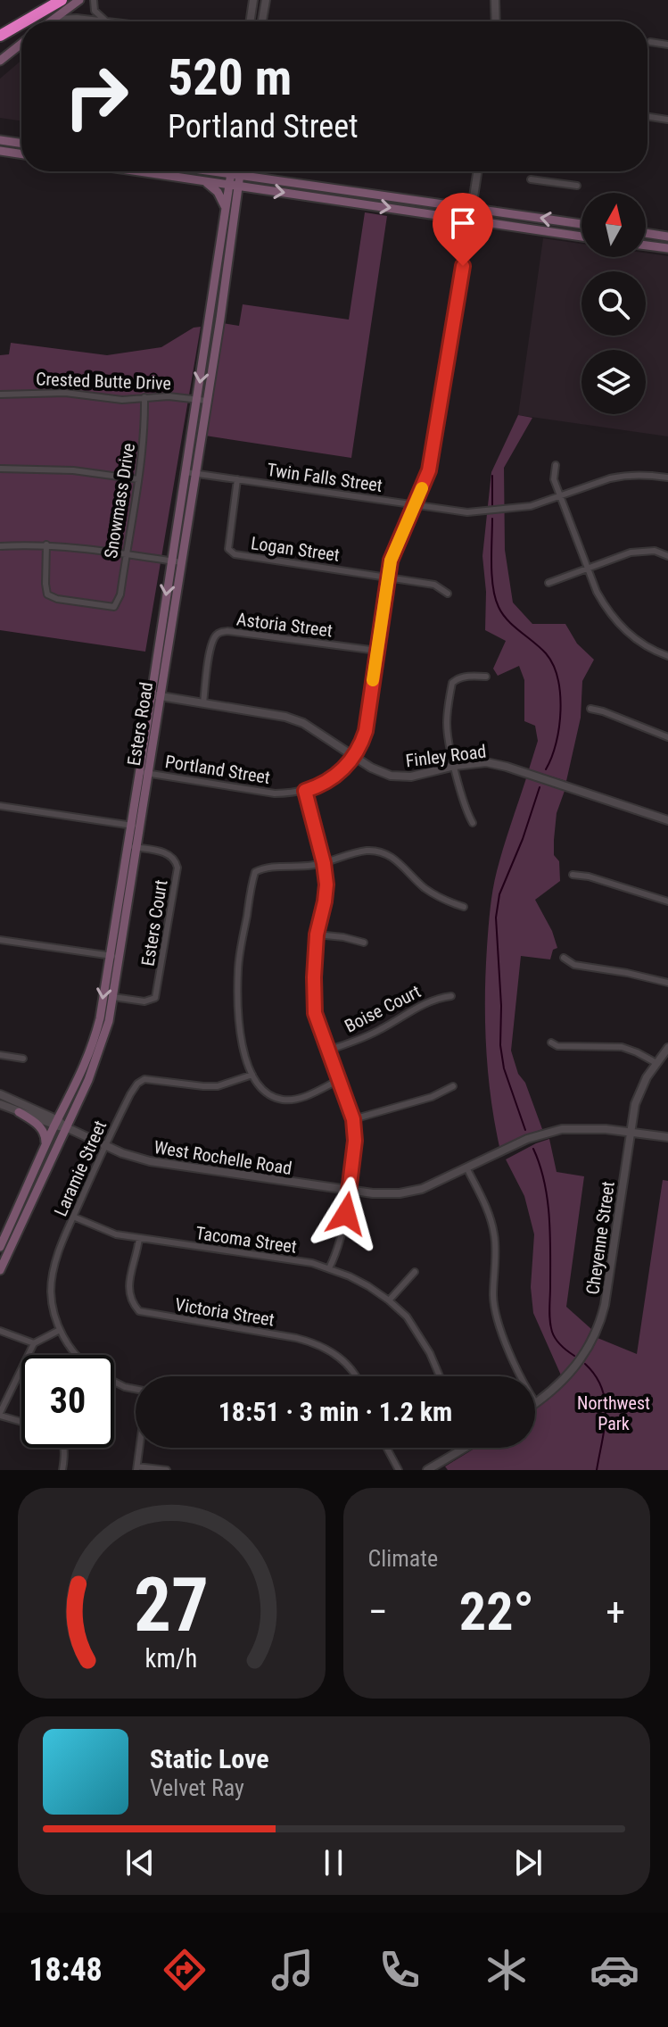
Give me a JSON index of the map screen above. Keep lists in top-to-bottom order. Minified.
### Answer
{"streets":{"main road":["Esters Road"],"street":["Crested Butte Drive","Twin Falls Street","Snowmass Drive","Logan Street","Astoria Street","Finley Road","Portland Street","Esters Court","Boise Court","West Rochelle Road","Laramie Street","Cheyenne Street","Tacoma Street","Victoria Street"]},"crossings":[["Crested Butte Drive","Snowmass Drive"],["Crested Butte Drive","Esters Road"],["Twin Falls Street","Logan Street"],["Twin Falls Street","Esters Road"],["Twin Falls Street","Portland Street"],["Logan Street","Portland Street"],["Astoria Street","Finley Road"],["Astoria Street","Portland Street"],["Esters Road","Finley Road"],["Esters Road","Portland Street"],["Esters Road","Esters Court"],["Esters Road","West Rochelle Road"],["Finley Road","Portland Street"],["West Rochelle Road","Laramie Street"],["West Rochelle Road","Cheyenne Street"],["Laramie Street","Tacoma Street"],["Tacoma Street","Victoria Street"]],"parks":["Northwest Park"],"north":"top","page":{"turn":["520 m","Portland Street"],"limit":"30","trip":"18:51 · 3 min · 1.2 km","tile":"Climate","heat":["−","22°","+"],"song":["Static Love","Velvet Ray"],"tabs":"18:48","gauge":["27","km/h"]}}
